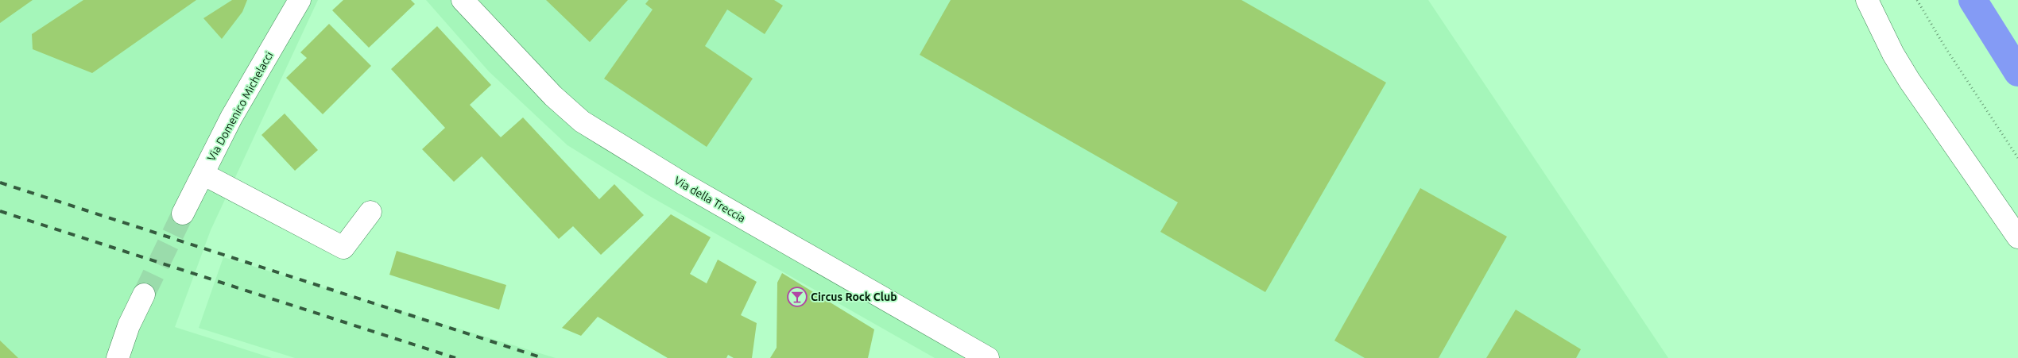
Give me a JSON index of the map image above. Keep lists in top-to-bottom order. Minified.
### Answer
{"streets":{"street":["Via Domenico Michelacci","Via della Treccia"]},"places":{"bar":["Circus Rock Club"]}}
